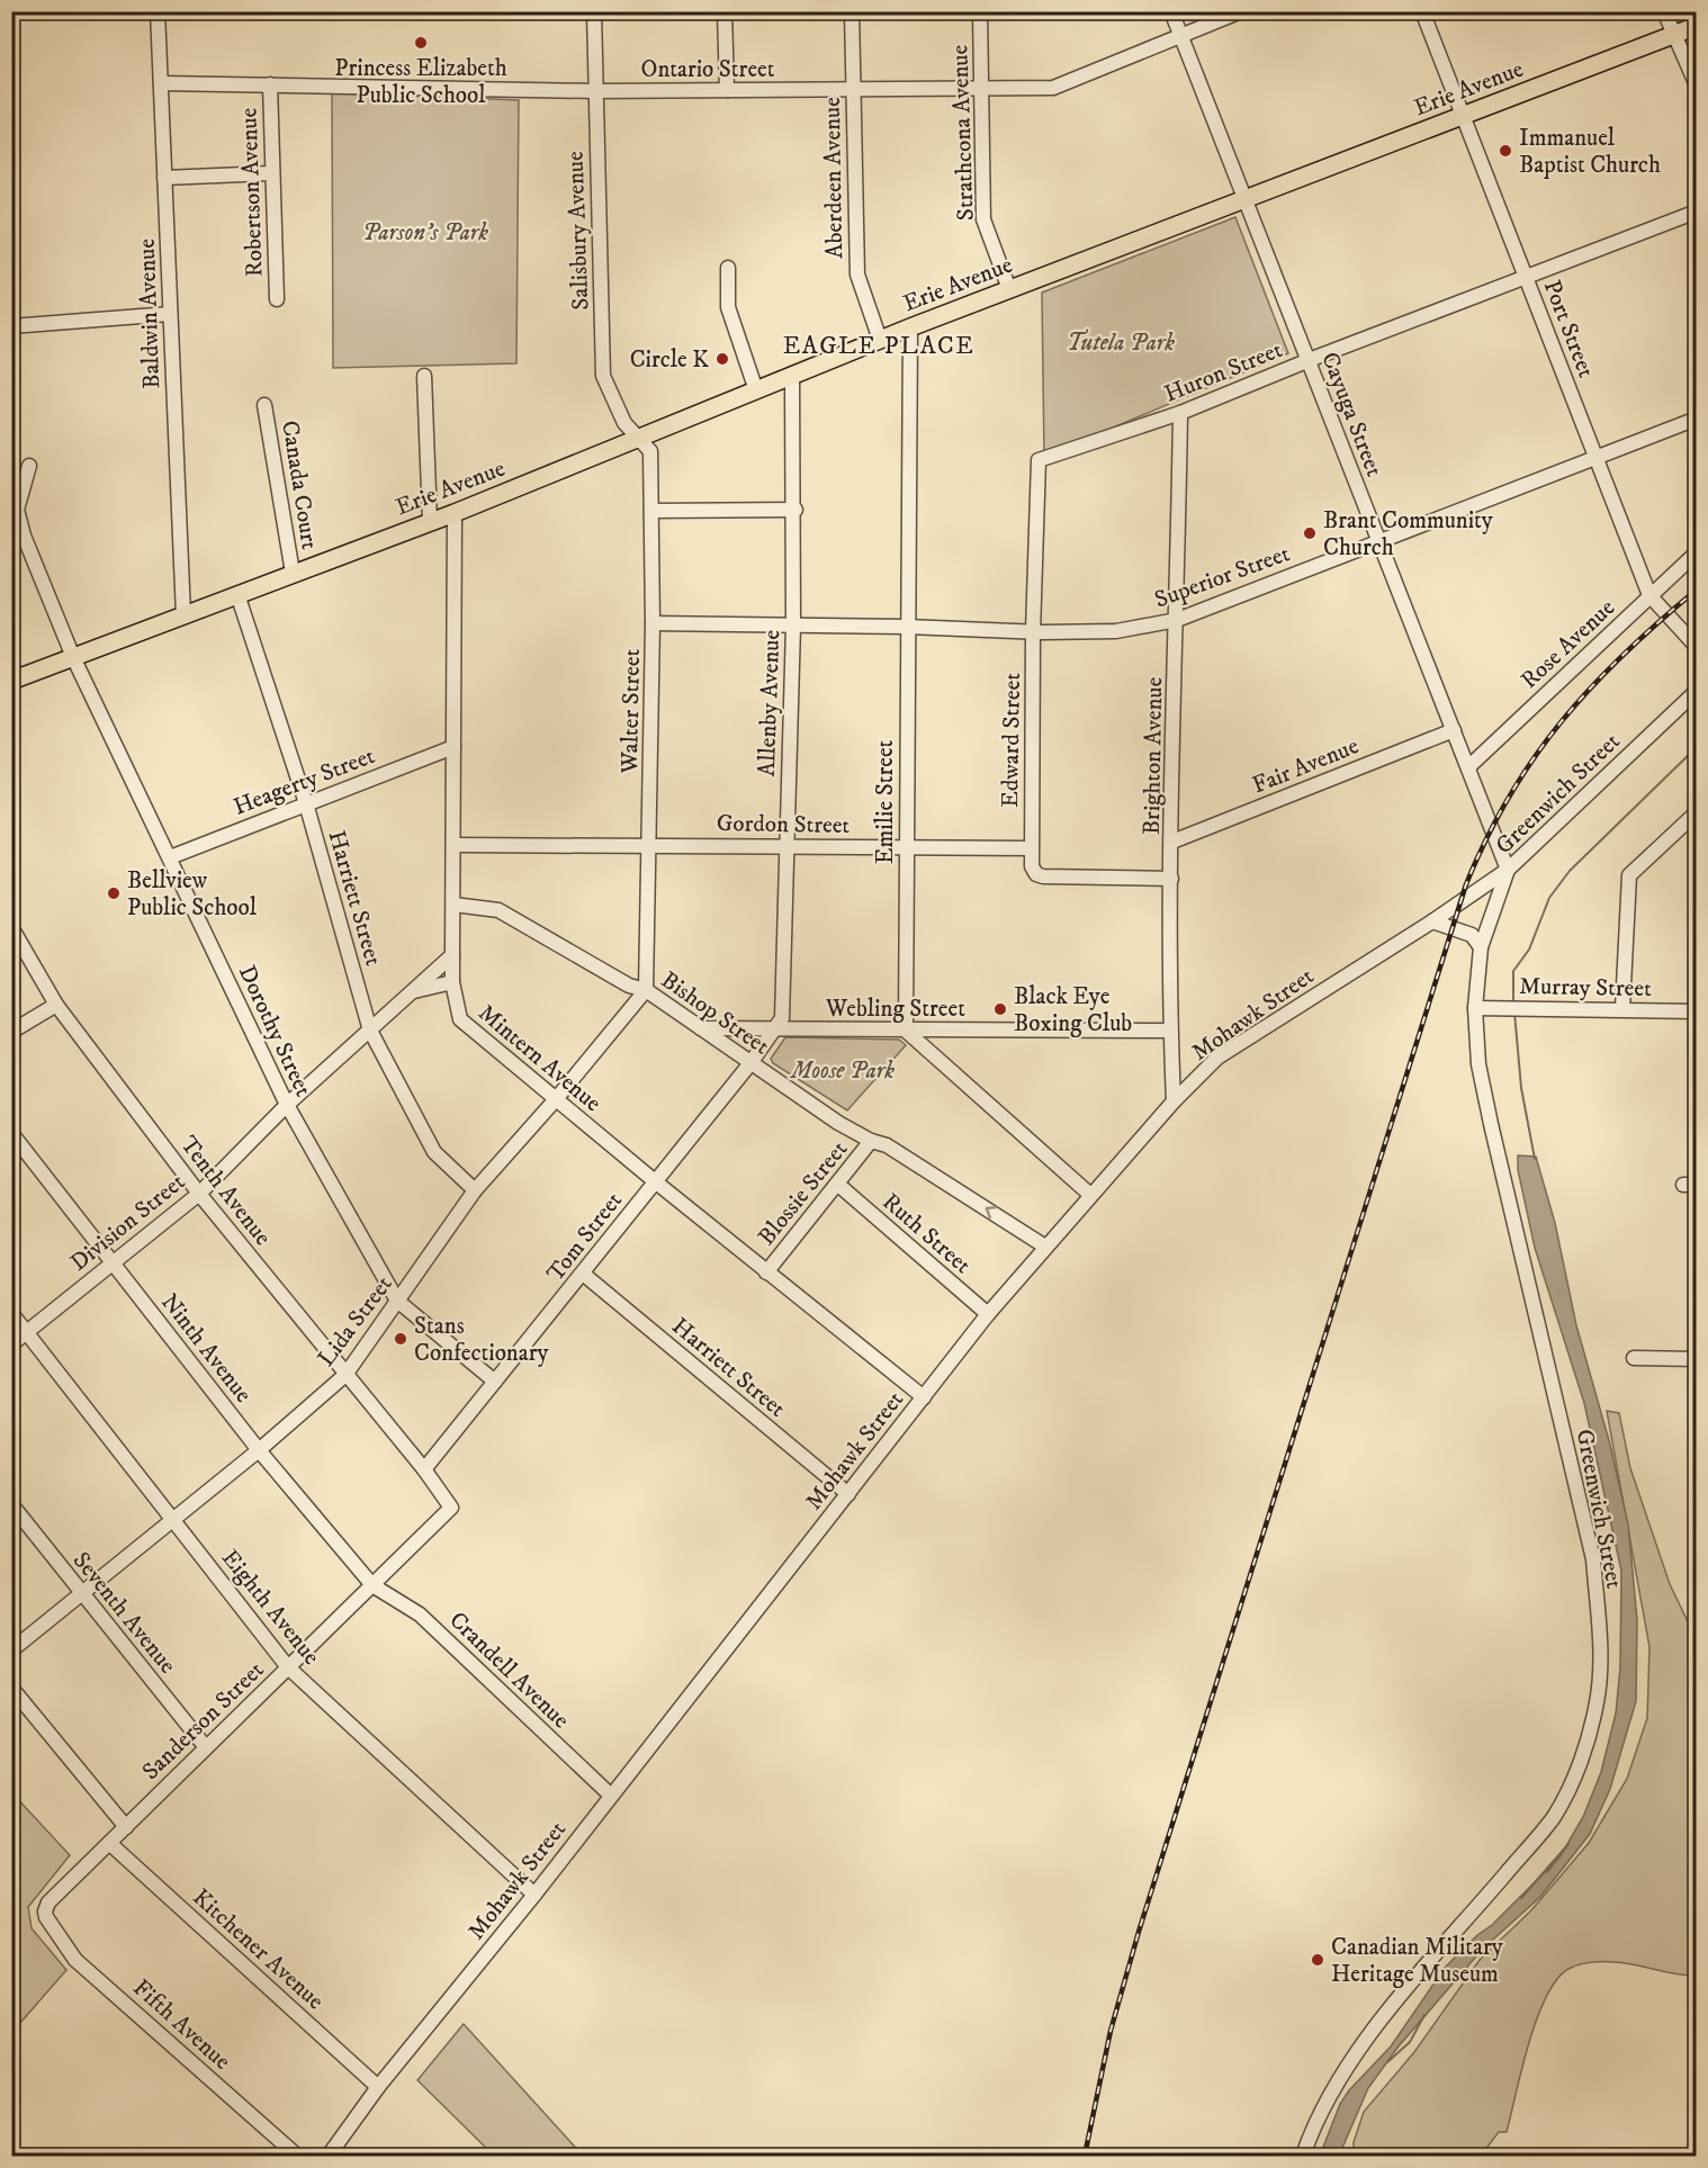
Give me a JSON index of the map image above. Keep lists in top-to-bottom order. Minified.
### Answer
{"streets":{"main road":["Erie Avenue"],"street":["Ontario Street","Strathcona Avenue","Aberdeen Avenue","Robertson Avenue","Salisbury Avenue","Baldwin Avenue","Port Street","Huron Street","Cayuga Street","Canada Court","Superior Street","Rose Avenue","Allenby Avenue","Walter Street","Edward Street","Brighton Avenue","Fair Avenue","Heagerty Street","Greenwich Street","Emilie Street","Gordon Street","Harriett Street","Murray Street","Webling Street","Bishop Street","Mohawk Street","Dorothy Street","Mintern Avenue","Tenth Avenue","Blossie Street","Division Street","Ruth Street","Tom Street","Lida Street","Ninth Avenue","Eighth Avenue","Seventh Avenue","Crandell Avenue","Sanderson Street","Kitchener Avenue","Fifth Avenue"]},"crossings":[["Ontario Street","Strathcona Avenue"],["Ontario Street","Aberdeen Avenue"],["Ontario Street","Robertson Avenue"],["Ontario Street","Salisbury Avenue"],["Ontario Street","Baldwin Avenue"],["Ontario Street","Cayuga Street"],["Erie Avenue","Strathcona Avenue"],["Erie Avenue","Aberdeen Avenue"],["Erie Avenue","Salisbury Avenue"],["Erie Avenue","Baldwin Avenue"],["Erie Avenue","Port Street"],["Erie Avenue","Cayuga Street"],["Erie Avenue","Canada Court"],["Erie Avenue","Allenby Avenue"],["Erie Avenue","Walter Street"],["Erie Avenue","Emilie Street"],["Erie Avenue","Harriett Street"],["Erie Avenue","Dorothy Street"],["Erie Avenue","Mintern Avenue"],["Salisbury Avenue","Walter Street"],["Port Street","Huron Street"],["Port Street","Superior Street"],["Port Street","Rose Avenue"],["Huron Street","Cayuga Street"],["Huron Street","Superior Street"],["Huron Street","Edward Street"],["Huron Street","Brighton Avenue"],["Cayuga Street","Superior Street"],["Cayuga Street","Rose Avenue"],["Cayuga Street","Fair Avenue"],["Cayuga Street","Greenwich Street"],["Cayuga Street","Mohawk Street"],["Superior Street","Allenby Avenue"],["Superior Street","Walter Street"],["Superior Street","Edward Street"],["Superior Street","Brighton Avenue"],["Superior Street","Emilie Street"],["Allenby Avenue","Gordon Street"],["Allenby Avenue","Webling Street"],["Allenby Avenue","Tom Street"],["Walter Street","Gordon Street"],["Walter Street","Bishop Street"],["Walter Street","Lida Street"],["Edward Street","Gordon Street"],["Brighton Avenue","Fair Avenue"],["Brighton Avenue","Webling Street"],["Brighton Avenue","Mohawk Street"],["Heagerty Street","Harriett Street"],["Heagerty Street","Dorothy Street"],["Heagerty Street","Mintern Avenue"],["Greenwich Street","Murray Street"],["Greenwich Street","Mohawk Street"],["Emilie Street","Gordon Street"],["Emilie Street","Webling Street"],["Gordon Street","Mintern Avenue"],["Harriett Street","Mohawk Street"],["Harriett Street","Division Street"],["Harriett Street","Tom Street"],["Harriett Street","Lida Street"],["Webling Street","Bishop Street"],["Webling Street","Tom Street"],["Bishop Street","Mohawk Street"],["Bishop Street","Mintern Avenue"],["Bishop Street","Blossie Street"],["Bishop Street","Tom Street"],["Bishop Street","Lida Street"],["Mohawk Street","Mintern Avenue"],["Mohawk Street","Ruth Street"],["Mohawk Street","Eighth Avenue"],["Mohawk Street","Crandell Avenue"],["Mohawk Street","Kitchener Avenue"],["Dorothy Street","Division Street"],["Dorothy Street","Tom Street"],["Dorothy Street","Lida Street"],["Mintern Avenue","Blossie Street"],["Mintern Avenue","Division Street"],["Mintern Avenue","Tom Street"],["Mintern Avenue","Lida Street"],["Tenth Avenue","Division Street"],["Tenth Avenue","Tom Street"],["Tenth Avenue","Lida Street"],["Tenth Avenue","Sanderson Street"],["Blossie Street","Ruth Street"],["Division Street","Ninth Avenue"],["Division Street","Eighth Avenue"],["Tom Street","Sanderson Street"],["Lida Street","Ninth Avenue"],["Lida Street","Eighth Avenue"],["Lida Street","Seventh Avenue"],["Ninth Avenue","Crandell Avenue"],["Ninth Avenue","Sanderson Street"],["Eighth Avenue","Sanderson Street"],["Seventh Avenue","Sanderson Street"],["Crandell Avenue","Sanderson Street"],["Sanderson Street","Kitchener Avenue"],["Sanderson Street","Fifth Avenue"]],"districts":["EAGLE PLACE"],"parks":["Parson's Park","Tutela Park","Moose Park"],"places":["Princess Elizabeth Public School","Immanuel Baptist Church","Circle K","Brant Community Church","Bellview Public School","Black Eye Boxing Club","Stans Confectionary","Canadian Military Heritage Museum"]}
